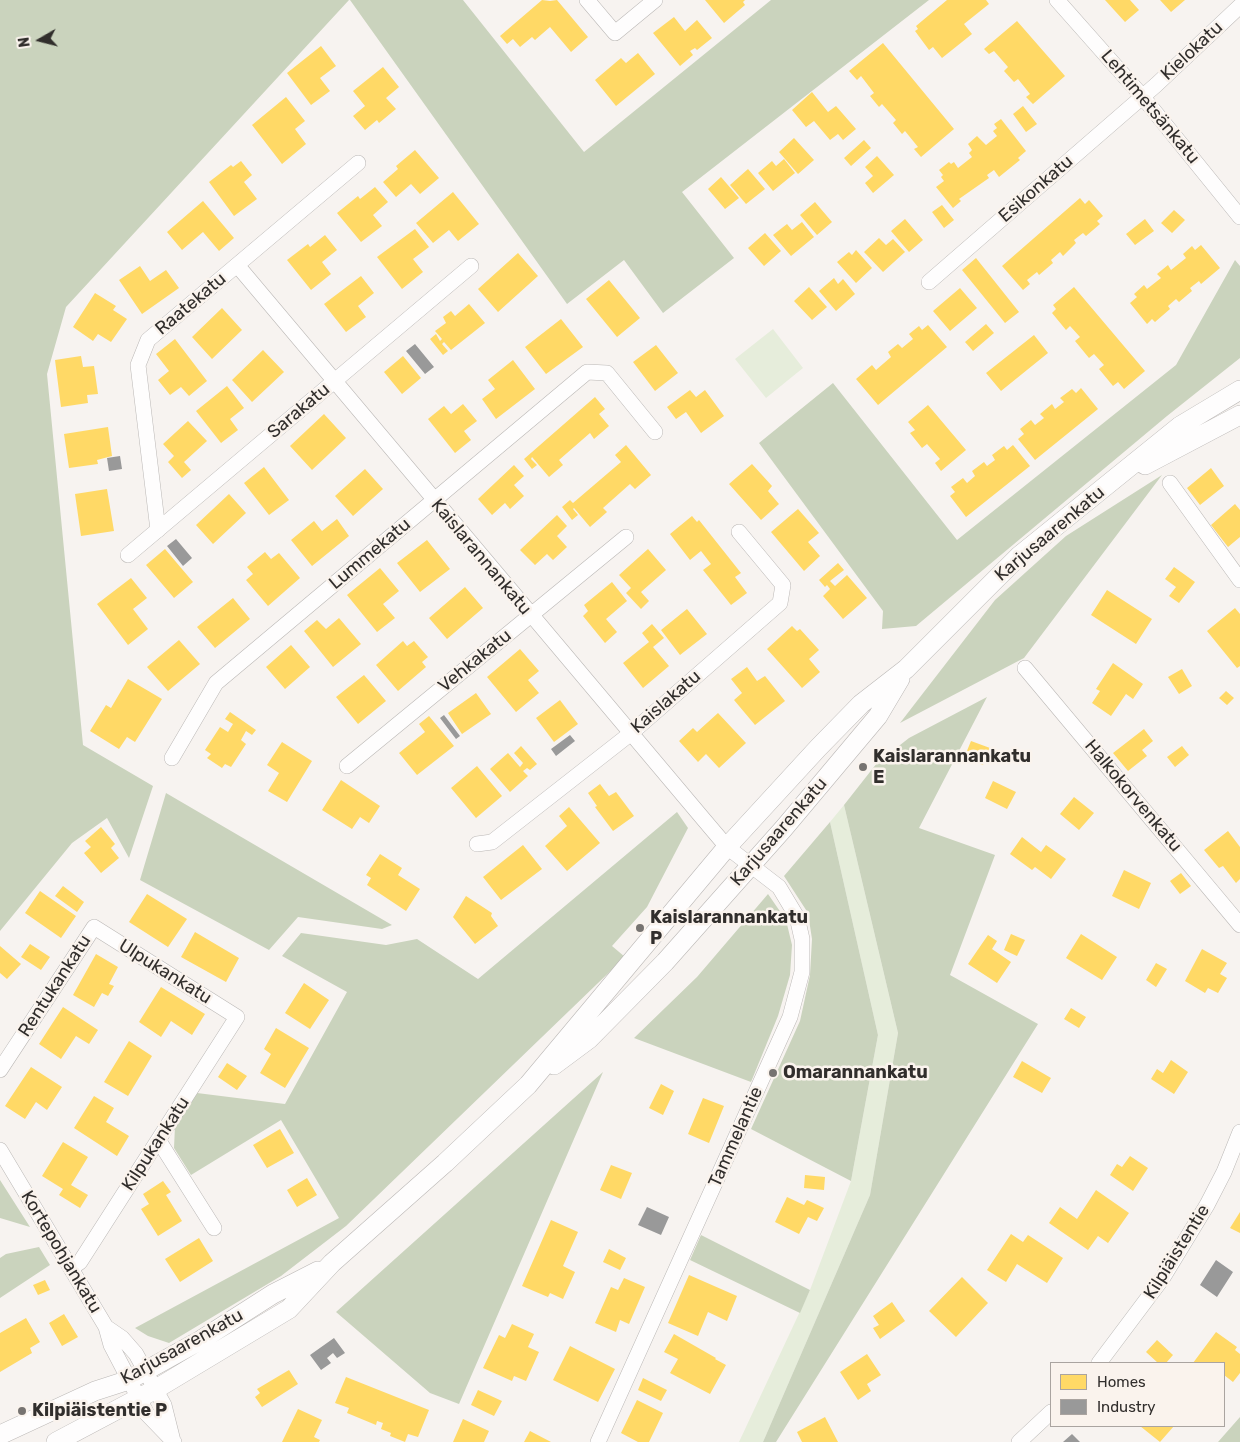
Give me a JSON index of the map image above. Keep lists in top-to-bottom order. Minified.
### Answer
{"streets":{"street":["Kielokatu","Lehtimetsänkatu","Esikonkatu","Raatekatu","Sarakatu","Karjusaarenkatu","Lummekatu","Kaislarannankatu","Vehkakatu","Kaislakatu","Halkokorvenkatu","Ulpukankatu","Rentukankatu","Tammelantie","Kilpukankatu","Kortepohjankatu","Kilpiäistentie"]},"crossings":[["Kielokatu","Lehtimetsänkatu"],["Kielokatu","Esikonkatu"],["Lehtimetsänkatu","Esikonkatu"],["Raatekatu","Sarakatu"],["Raatekatu","Kaislarannankatu"],["Sarakatu","Kaislarannankatu"],["Karjusaarenkatu","Kaislarannankatu"],["Karjusaarenkatu","Tammelantie"],["Karjusaarenkatu","Kortepohjankatu"],["Lummekatu","Kaislarannankatu"],["Kaislarannankatu","Vehkakatu"],["Kaislarannankatu","Kaislakatu"],["Kaislarannankatu","Tammelantie"],["Ulpukankatu","Rentukankatu"],["Ulpukankatu","Kilpukankatu"],["Kilpukankatu","Kortepohjankatu"]],"places":["Kaislarannankatu E","Kaislarannankatu P","Omarannankatu","Kilpiäistentie P"],"legend":["Homes","Industry"],"north":"left"}
